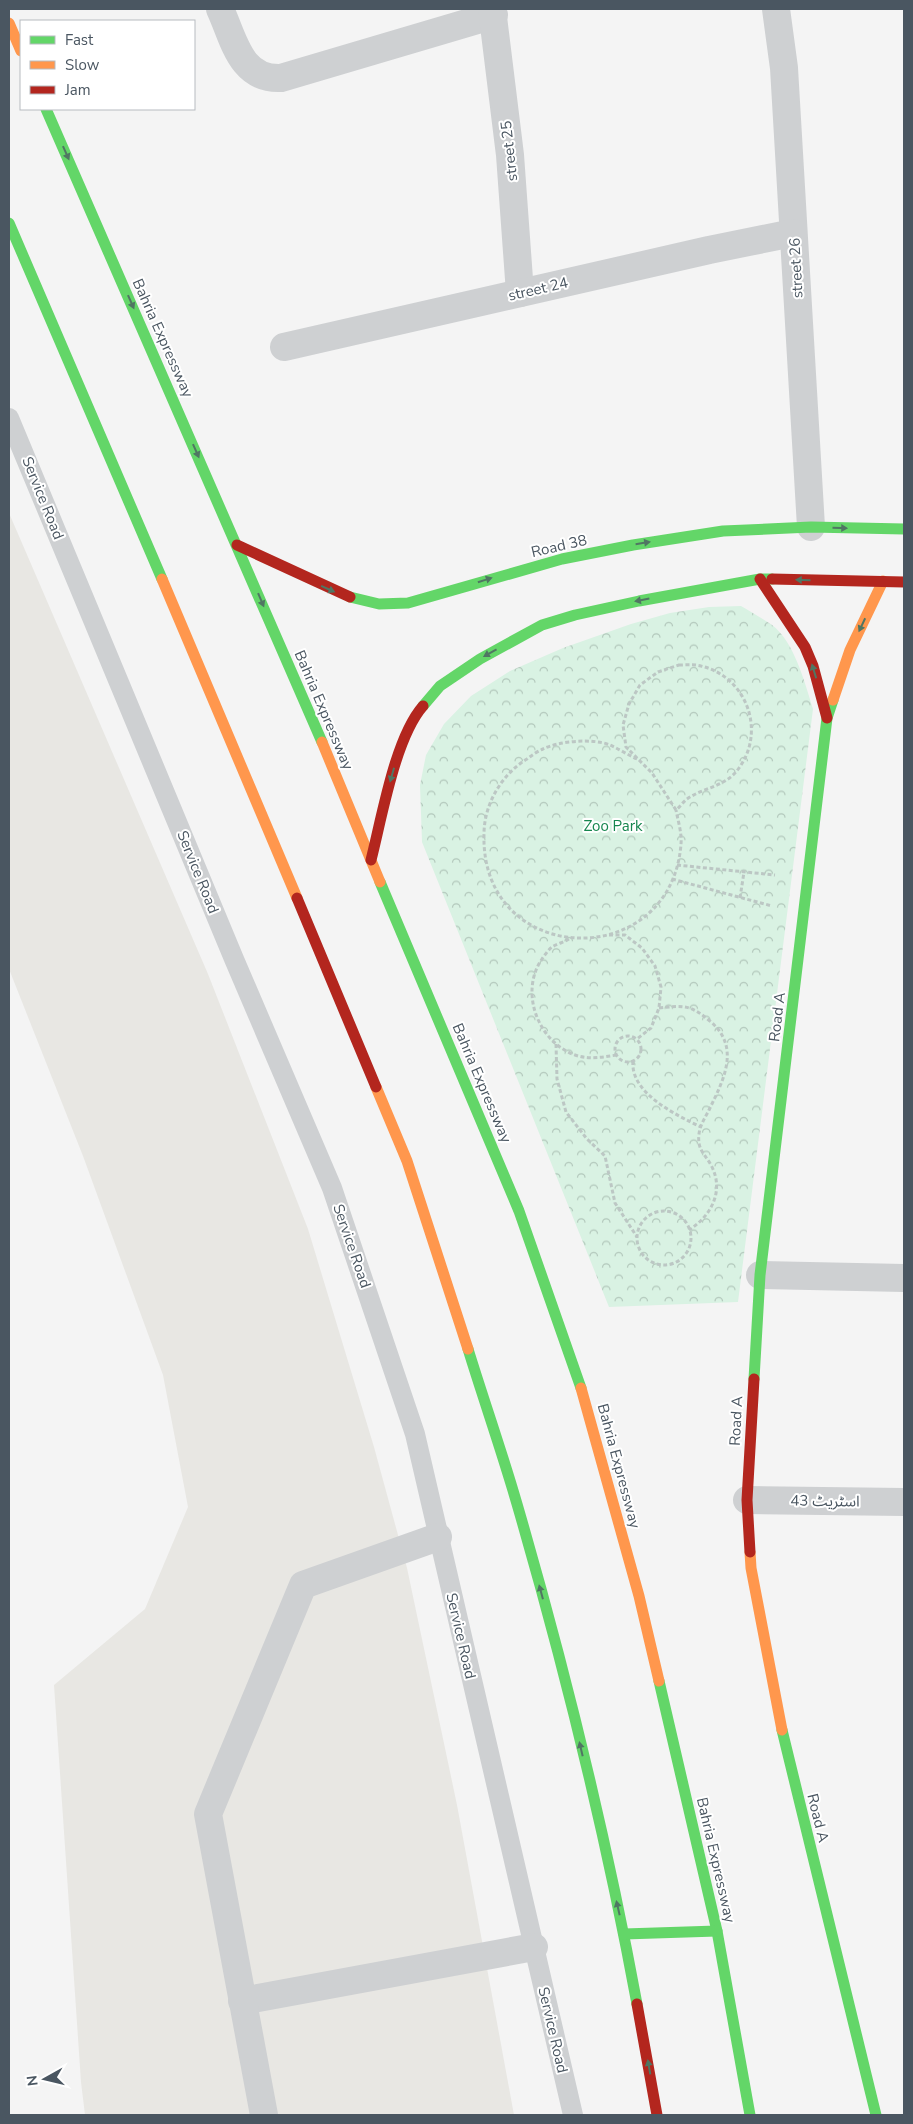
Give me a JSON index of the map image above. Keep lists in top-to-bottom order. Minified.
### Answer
{"streets":{"main road":["Bahria Expressway","Road 38","Road A"],"street":["street 25","street 26","street 24","اسٹریٹ 43"],"lane":["Service Road"]},"crossings":[["street 25","street 24"],["street 26","street 24"],["street 26","Road 38"],["Bahria Expressway","Road 38"],["Road A","اسٹریٹ 43"]],"one_way":["Road 38"],"parks":["Zoo Park"],"legend":["Fast","Slow","Jam"],"north":"left"}
